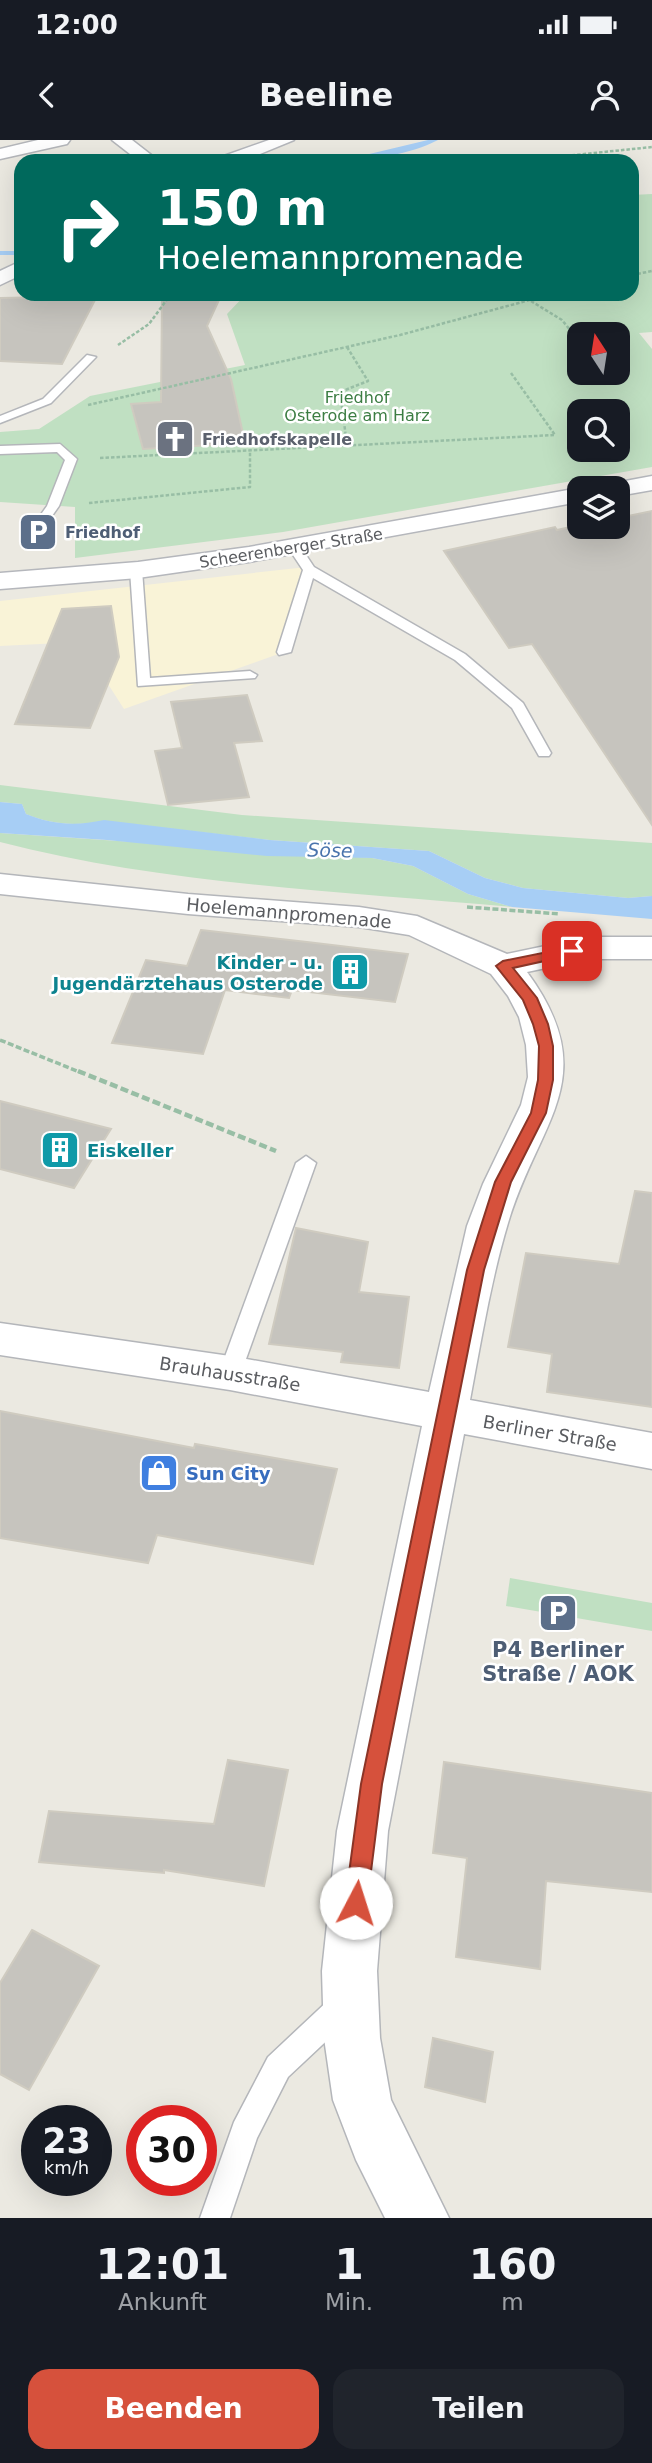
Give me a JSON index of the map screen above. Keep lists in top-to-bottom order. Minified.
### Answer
{"streets":{"street":["Scheerenberger Straße","Hoelemannpromenade","Brauhausstraße","Berliner Straße"]},"crossings":[["Brauhausstraße","Berliner Straße"]],"water":["Söse"],"parks":["Friedhof Osterode am Harz"],"places":{"church":["Friedhofskapelle"],"parking":["Friedhof","P4 Berliner Straße / AOK"],"building":["Kinder - u. Jugendärztehaus Osterode","Eiskeller"],"shop":["Sun City"]},"north":"top","page":{"status":"12:00","header":"Beeline","turn":["150 m","Hoelemannpromenade"],"speed":"23 km/h","limit":"30","eta":["12:01","Ankunft","1","Min.","160","m"],"buttons":["Beenden","Teilen"]}}
